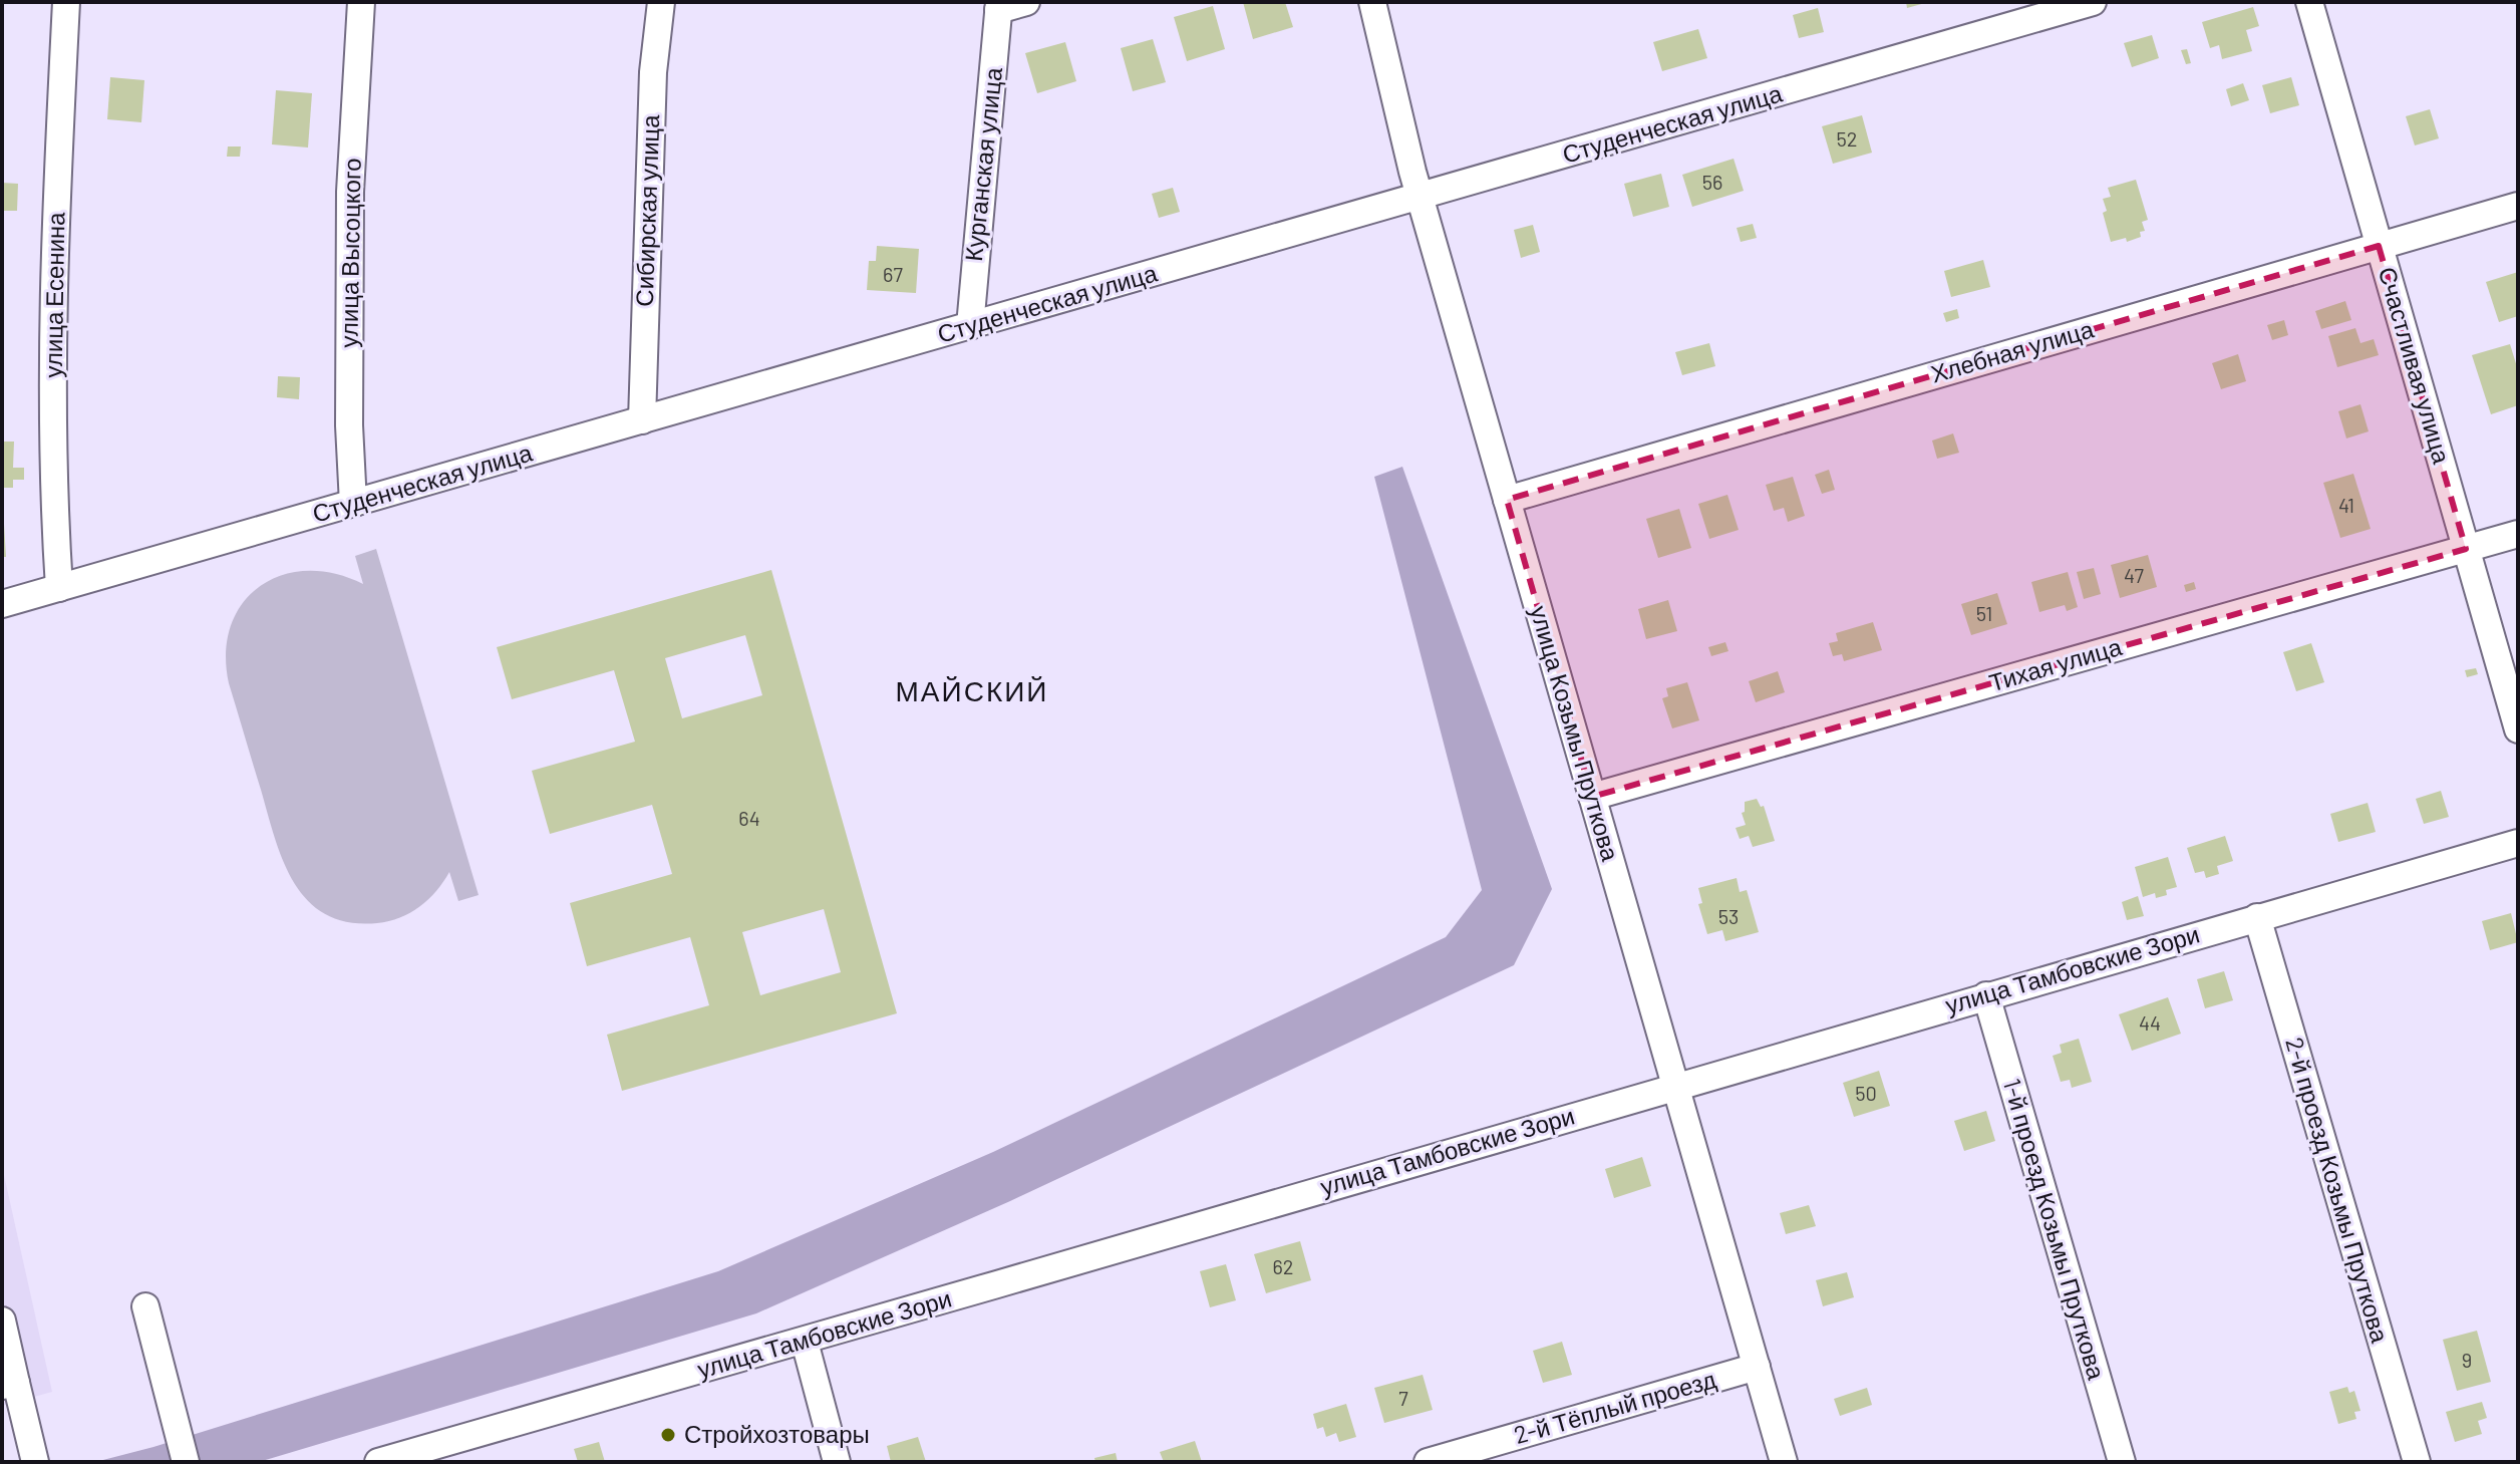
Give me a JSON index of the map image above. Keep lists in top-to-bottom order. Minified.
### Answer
{"streets":{"street":["Студенческая улица","Курганская улица","Сибирская улица","улица Высоцкого","улица Есенина","Хлебная улица","Счастливая улица","Тихая улица","улица Козьмы Пруткова","улица Тамбовские Зори","2-й проезд Козьмы Пруткова","1-й проезд Козьмы Пруткова","2-й Тёплый проезд"]},"crossings":[["Студенческая улица","Курганская улица"],["Студенческая улица","Сибирская улица"],["Студенческая улица","улица Высоцкого"],["Студенческая улица","улица Есенина"],["Студенческая улица","улица Козьмы Пруткова"],["Хлебная улица","Счастливая улица"],["Хлебная улица","улица Козьмы Пруткова"],["Счастливая улица","Тихая улица"],["Тихая улица","улица Козьмы Пруткова"],["улица Козьмы Пруткова","улица Тамбовские Зори"],["улица Козьмы Пруткова","2-й Тёплый проезд"],["улица Тамбовские Зори","2-й проезд Козьмы Пруткова"],["улица Тамбовские Зори","1-й проезд Козьмы Пруткова"]],"districts":["МАЙСКИЙ"],"places":["Стройхозтовары"],"house_numbers":["52","56","67","41","47","51","64","53","44","50","62","9","7"]}
